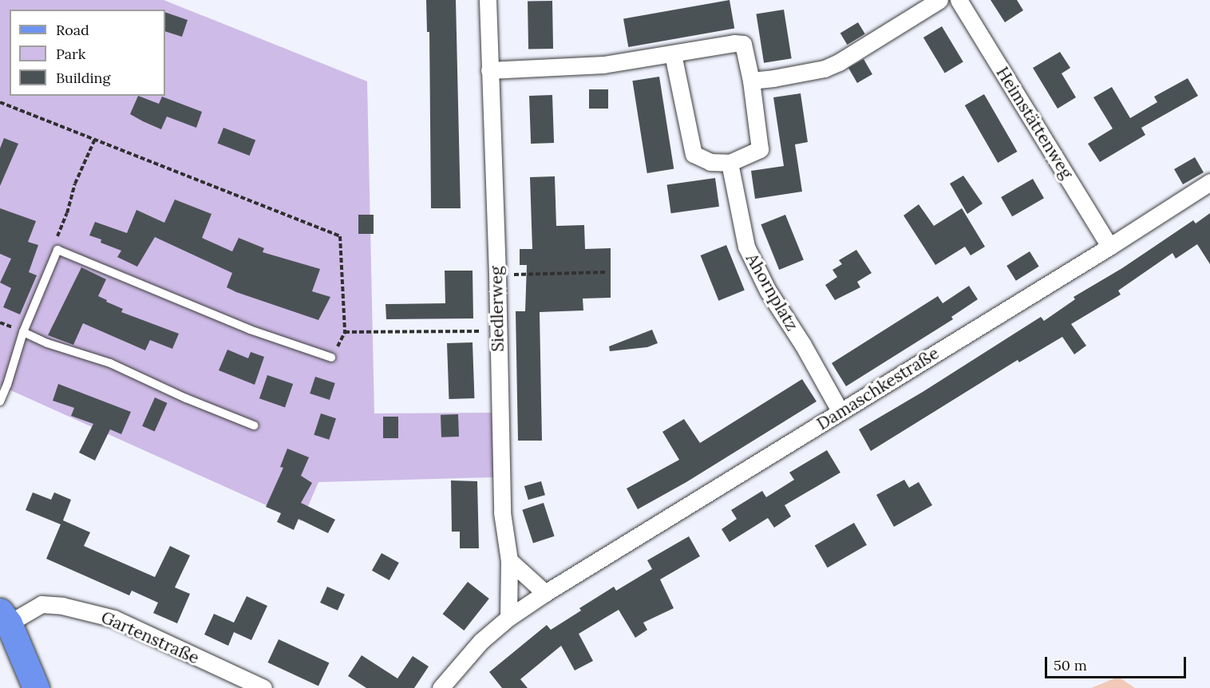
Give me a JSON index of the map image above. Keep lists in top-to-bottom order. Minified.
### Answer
{"streets":{"street":["Heimstättenweg","Ahornplatz","Siedlerweg","Damaschkestraße","Gartenstraße"]},"crossings":[["Heimstättenweg","Damaschkestraße"],["Ahornplatz","Damaschkestraße"],["Siedlerweg","Damaschkestraße"]],"legend":["Road","Park","Building"],"scale_bar":"50 m"}
